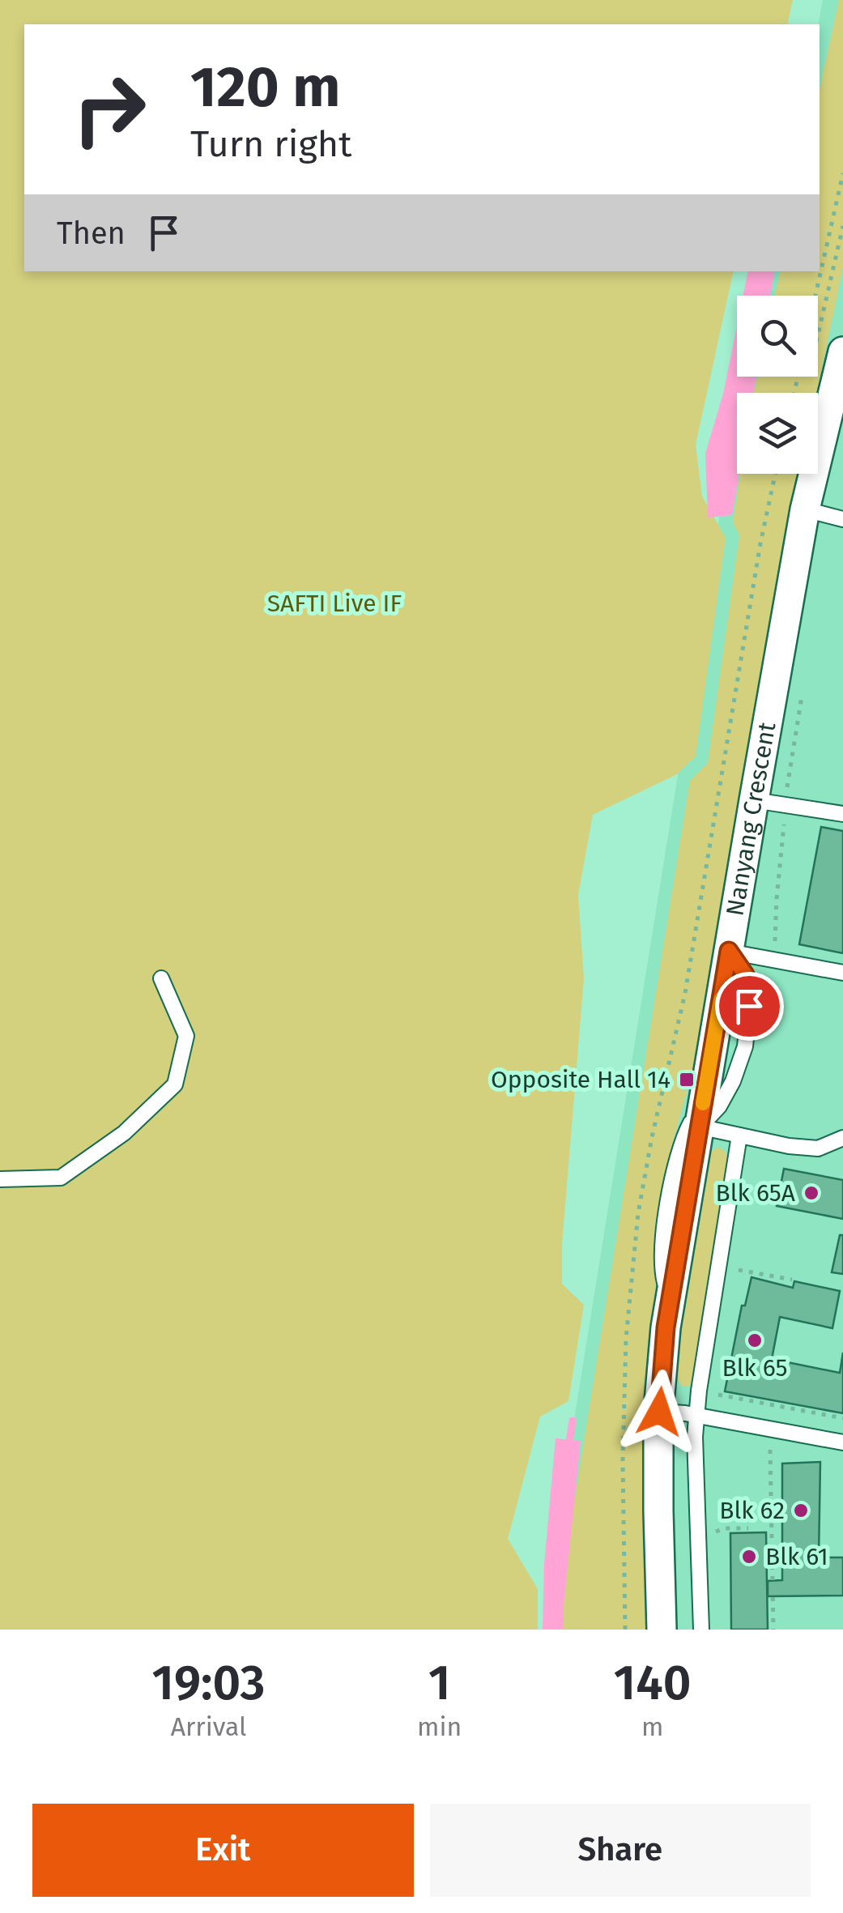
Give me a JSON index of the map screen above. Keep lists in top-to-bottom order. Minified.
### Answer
{"streets":{"street":["Nanyang Crescent"]},"parks":["SAFTI Live IF"],"places":{"transit":["Opposite Hall 14"],"other":["Blk 65A","Blk 65","Blk 62","Blk 61"]},"page":{"turn":["120 m","Turn right"],"then":"Then","eta":["19:03","Arrival","1","min","140","m"],"buttons":["Exit","Share"]}}
